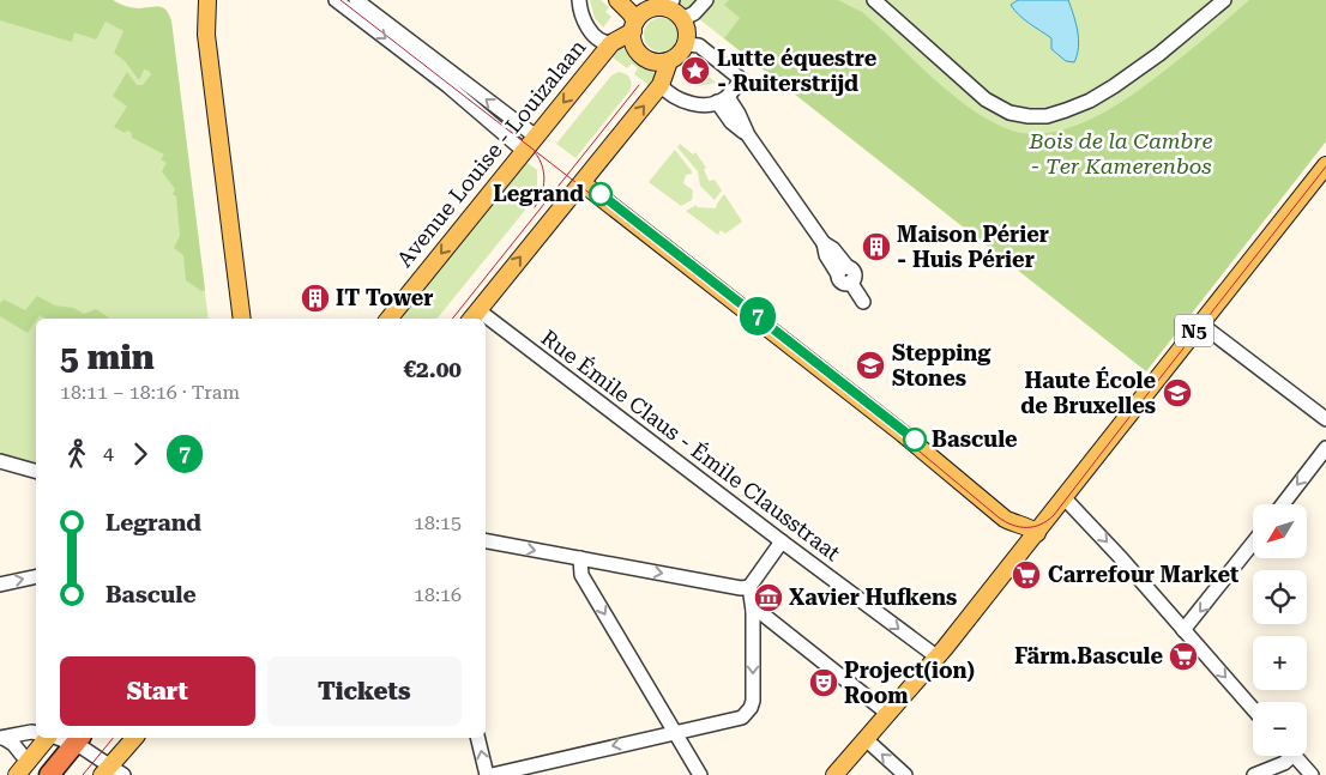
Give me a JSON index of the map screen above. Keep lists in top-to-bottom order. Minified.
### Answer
{"streets":{"main road":["Avenue Louise - Louizalaan","N5"],"street":["Rue Émile Claus - Émile Clausstraat"]},"crossings":[["N5","Rue Émile Claus - Émile Clausstraat"]],"parks":["Bois de la Cambre - Ter Kamerenbos"],"places":{"place":["Lutte équestre - Ruiterstrijd"],"other":["Legrand","Bascule"],"building":["Maison Périer - Huis Périer","IT Tower"],"school or university":["Stepping Stones","Haute École de Bruxelles"],"supermarket":["Carrefour Market","Färm.Bascule"],"museum":["Xavier Hufkens"],"theatre":["Project(ion) Room"]},"lines":["tram line 7"],"north":"bottom left","page":{"on_map":"7","heading":["5 min","18:11 – 18:16 · Tram","€2.00"],"legs":["4","7"],"list":[{"name":"Legrand","value":"18:15"},{"name":"Bascule","value":"18:16"}],"map_buttons":["+","−"],"buttons":["Start","Tickets"]}}
